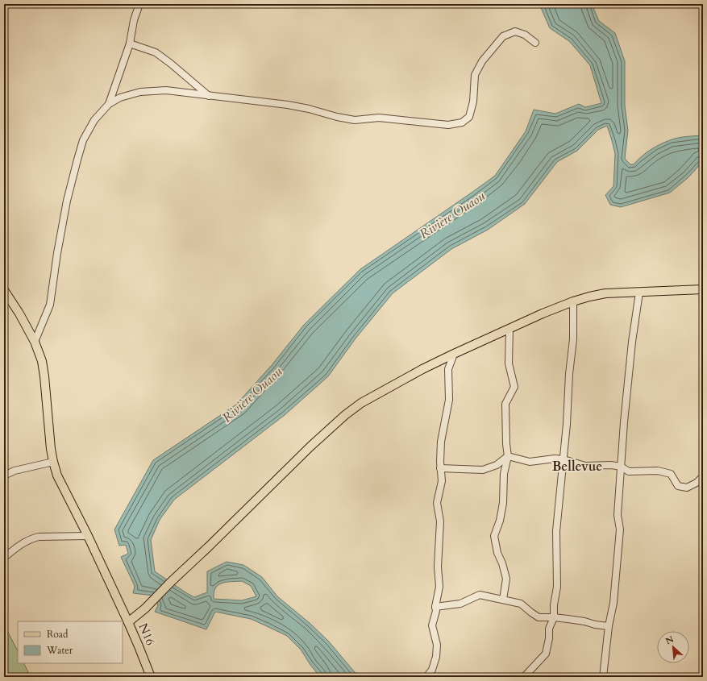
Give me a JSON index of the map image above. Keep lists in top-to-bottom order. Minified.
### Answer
{"streets":{"main road":["N16"]},"districts":["Bellevue"],"water":["Rivière Ouaou"],"legend":["Road","Water"],"north":"top left"}
